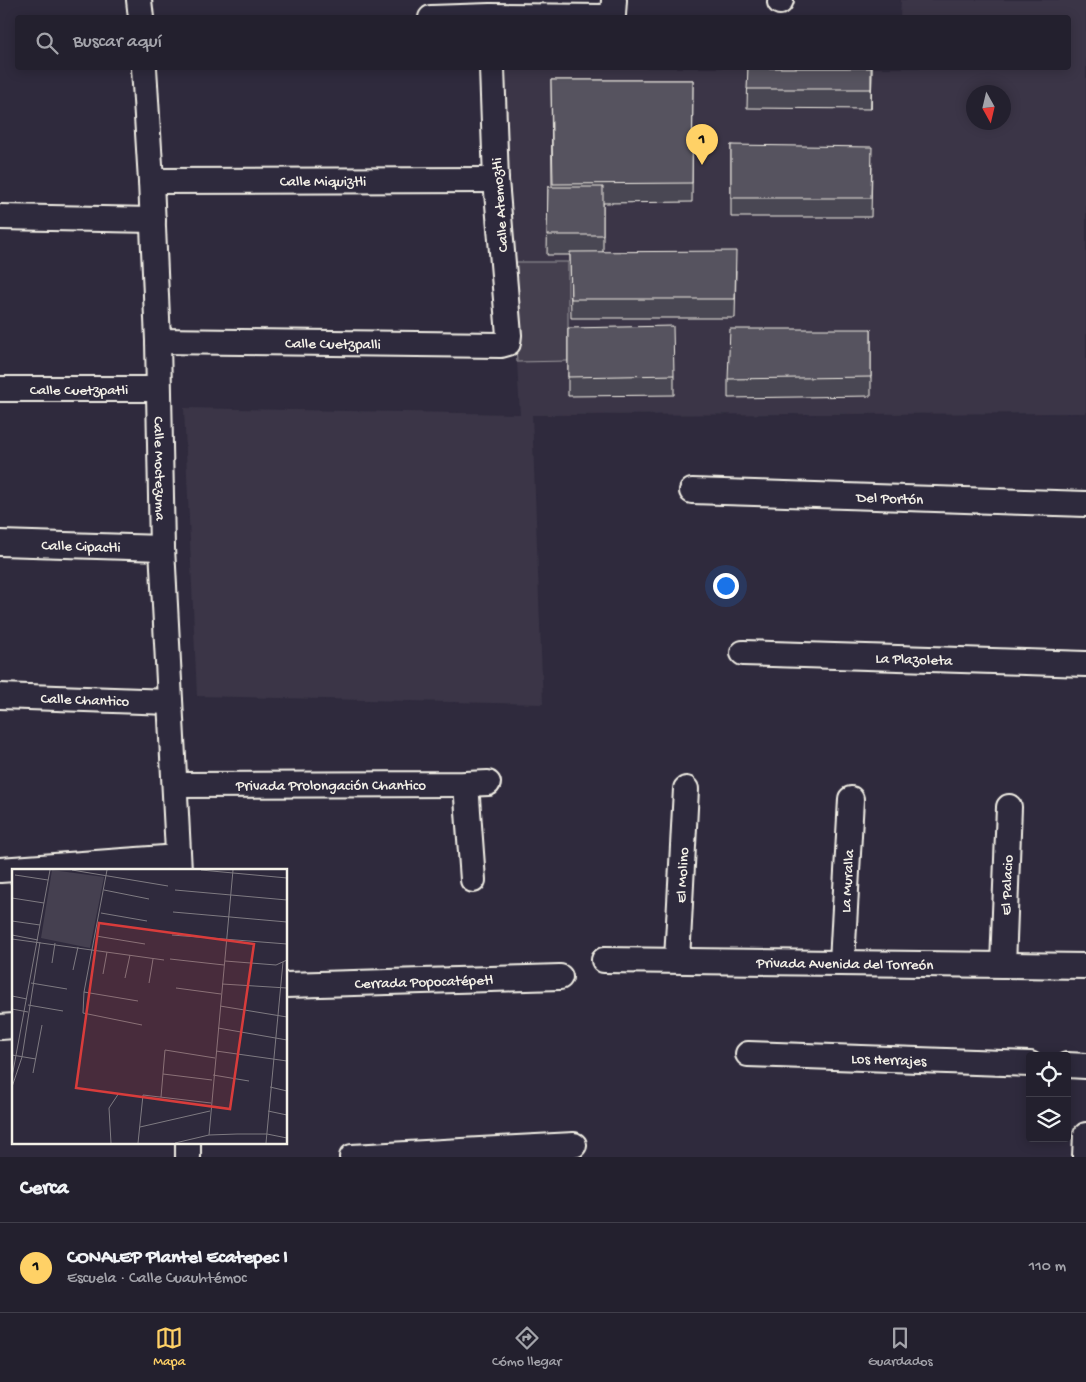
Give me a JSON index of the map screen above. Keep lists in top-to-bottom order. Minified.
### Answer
{"streets":{"street":["Calle Miquiztli","Calle Atemoztli","Calle Cuetzpalli","Calle Cuetzpatli","Calle Moctezuma","Del Portón","Calle Cipactli","La Plazoleta","Calle Chantico","Privada Prolongación Chantico","El Molino","La Muralla","El Palacio","Privada Avenida del Torreón","Cerrada Popocatépetl","Los Herrajes"]},"crossings":[["Calle Miquiztli","Calle Atemoztli"],["Calle Miquiztli","Calle Moctezuma"],["Calle Atemoztli","Calle Cuetzpalli"],["Calle Cuetzpalli","Calle Moctezuma"],["Calle Cuetzpatli","Calle Moctezuma"],["Calle Moctezuma","Calle Cipactli"],["Calle Moctezuma","Calle Chantico"],["Calle Moctezuma","Privada Prolongación Chantico"],["El Molino","Privada Avenida del Torreón"],["La Muralla","Privada Avenida del Torreón"],["El Palacio","Privada Avenida del Torreón"]],"north":"bottom","page":{"search":"Buscar aquí","pins":"1","heading":"Cerca","list":[{"mark":"1","name":"CONALEP Plantel Ecatepec I","note":"Escuela · Calle Cuauhtémoc","value":"110 m"}],"nav":["Mapa","Cómo llegar","Guardados"]}}
